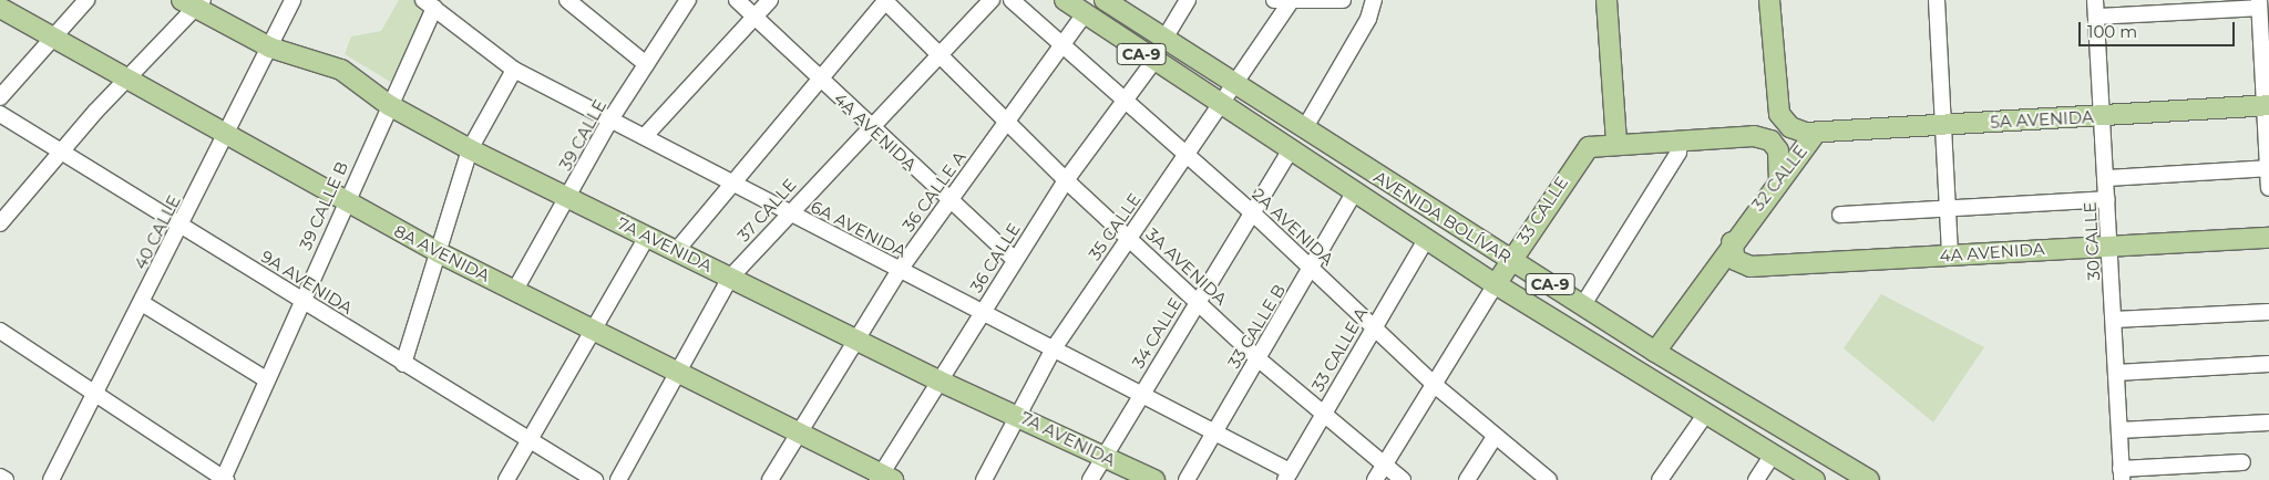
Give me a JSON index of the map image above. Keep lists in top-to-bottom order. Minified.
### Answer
{"streets":{"main road":["CA-9","5A AVENIDA","4A AVENIDA","32 CALLE","33 CALLE","AVENIDA BOLÍVAR","7A AVENIDA","8A AVENIDA"],"street":["39 CALLE","36 CALLE A","39 CALLE B","37 CALLE","35 CALLE","2A AVENIDA","6A AVENIDA","40 CALLE","30 CALLE","36 CALLE","3A AVENIDA","9A AVENIDA","33 CALLE B","34 CALLE","33 CALLE A"]},"crossings":[["5A AVENIDA","32 CALLE"],["5A AVENIDA","30 CALLE"],["4A AVENIDA","32 CALLE"],["4A AVENIDA","36 CALLE A"],["4A AVENIDA","37 CALLE"],["4A AVENIDA","30 CALLE"],["4A AVENIDA","36 CALLE"],["39 CALLE","6A AVENIDA"],["39 CALLE","7A AVENIDA"],["39 CALLE","8A AVENIDA"],["32 CALLE","AVENIDA BOLÍVAR"],["36 CALLE A","AVENIDA BOLÍVAR"],["36 CALLE A","2A AVENIDA"],["36 CALLE A","6A AVENIDA"],["36 CALLE A","7A AVENIDA"],["36 CALLE A","8A AVENIDA"],["36 CALLE A","3A AVENIDA"],["39 CALLE B","6A AVENIDA"],["39 CALLE B","7A AVENIDA"],["39 CALLE B","8A AVENIDA"],["39 CALLE B","9A AVENIDA"],["37 CALLE","6A AVENIDA"],["37 CALLE","7A AVENIDA"],["37 CALLE","8A AVENIDA"],["37 CALLE","3A AVENIDA"],["33 CALLE","AVENIDA BOLÍVAR"],["33 CALLE","2A AVENIDA"],["33 CALLE","3A AVENIDA"],["AVENIDA BOLÍVAR","35 CALLE"],["AVENIDA BOLÍVAR","36 CALLE"],["AVENIDA BOLÍVAR","33 CALLE B"],["AVENIDA BOLÍVAR","34 CALLE"],["AVENIDA BOLÍVAR","33 CALLE A"],["35 CALLE","2A AVENIDA"],["35 CALLE","6A AVENIDA"],["35 CALLE","7A AVENIDA"],["35 CALLE","3A AVENIDA"],["2A AVENIDA","36 CALLE"],["2A AVENIDA","33 CALLE B"],["2A AVENIDA","34 CALLE"],["2A AVENIDA","33 CALLE A"],["6A AVENIDA","36 CALLE"],["6A AVENIDA","33 CALLE B"],["6A AVENIDA","34 CALLE"],["6A AVENIDA","33 CALLE A"],["40 CALLE","7A AVENIDA"],["40 CALLE","8A AVENIDA"],["40 CALLE","9A AVENIDA"],["7A AVENIDA","36 CALLE"],["7A AVENIDA","34 CALLE"],["8A AVENIDA","36 CALLE"],["36 CALLE","3A AVENIDA"],["3A AVENIDA","33 CALLE B"],["3A AVENIDA","34 CALLE"],["3A AVENIDA","33 CALLE A"]],"scale_bar":"100 m"}
